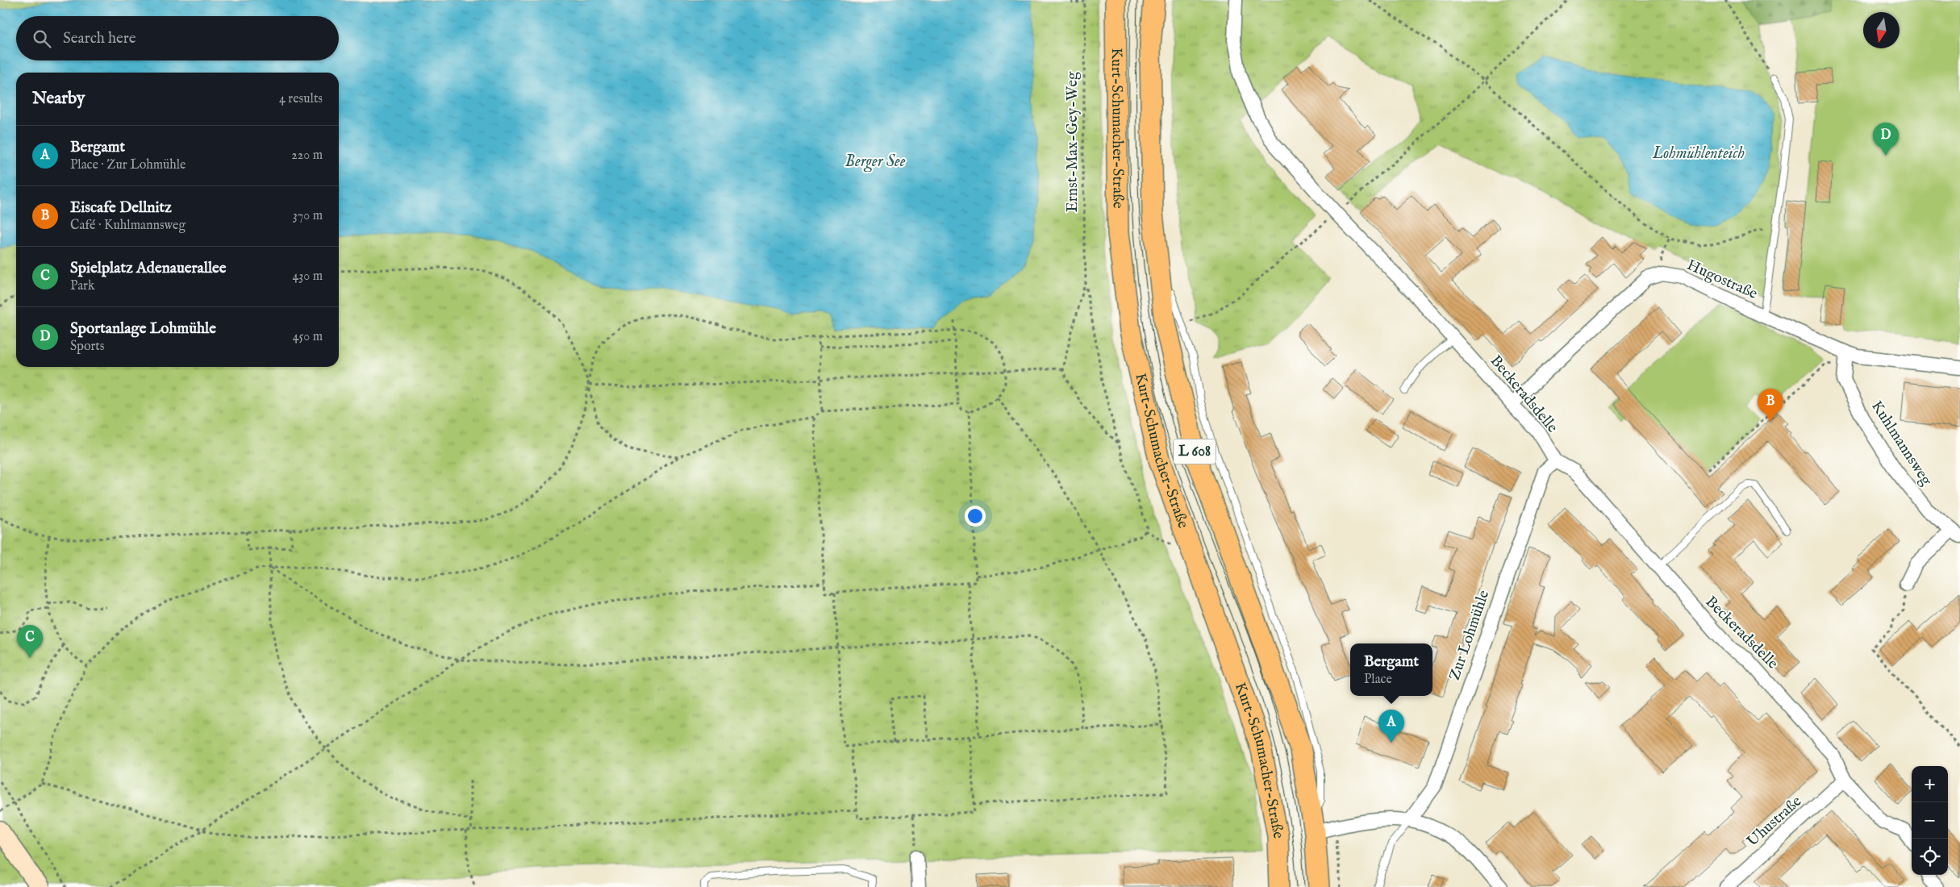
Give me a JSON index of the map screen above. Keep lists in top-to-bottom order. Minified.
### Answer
{"streets":{"main road":["Kurt-Schumacher-Straße","L 608"],"street":["Hugostraße","Beckeradsdelle","Kuhlmannsweg","Zur Lohmühle","Uhustraße"],"path":["Ernst-Max-Gey-Weg"]},"crossings":[["Hugostraße","Beckeradsdelle"],["Hugostraße","Kuhlmannsweg"],["Beckeradsdelle","Zur Lohmühle"],["Beckeradsdelle","Uhustraße"]],"water":["Lohmühlenteich","Berger See"],"north":"bottom","page":{"search":"Search here","heading":["Nearby","4 results"],"pins":["D","B","C","A"],"list":[{"mark":"A","name":"Bergamt","note":"Place · Zur Lohmühle","value":"220 m"},{"mark":"B","name":"Eiscafe Dellnitz","note":"Café · Kuhlmannsweg","value":"370 m"},{"mark":"C","name":"Spielplatz Adenauerallee","note":"Park","value":"430 m"},{"mark":"D","name":"Sportanlage Lohmühle","note":"Sports","value":"450 m"}],"popup":["Bergamt","Place"],"map_buttons":["+","−"]}}
